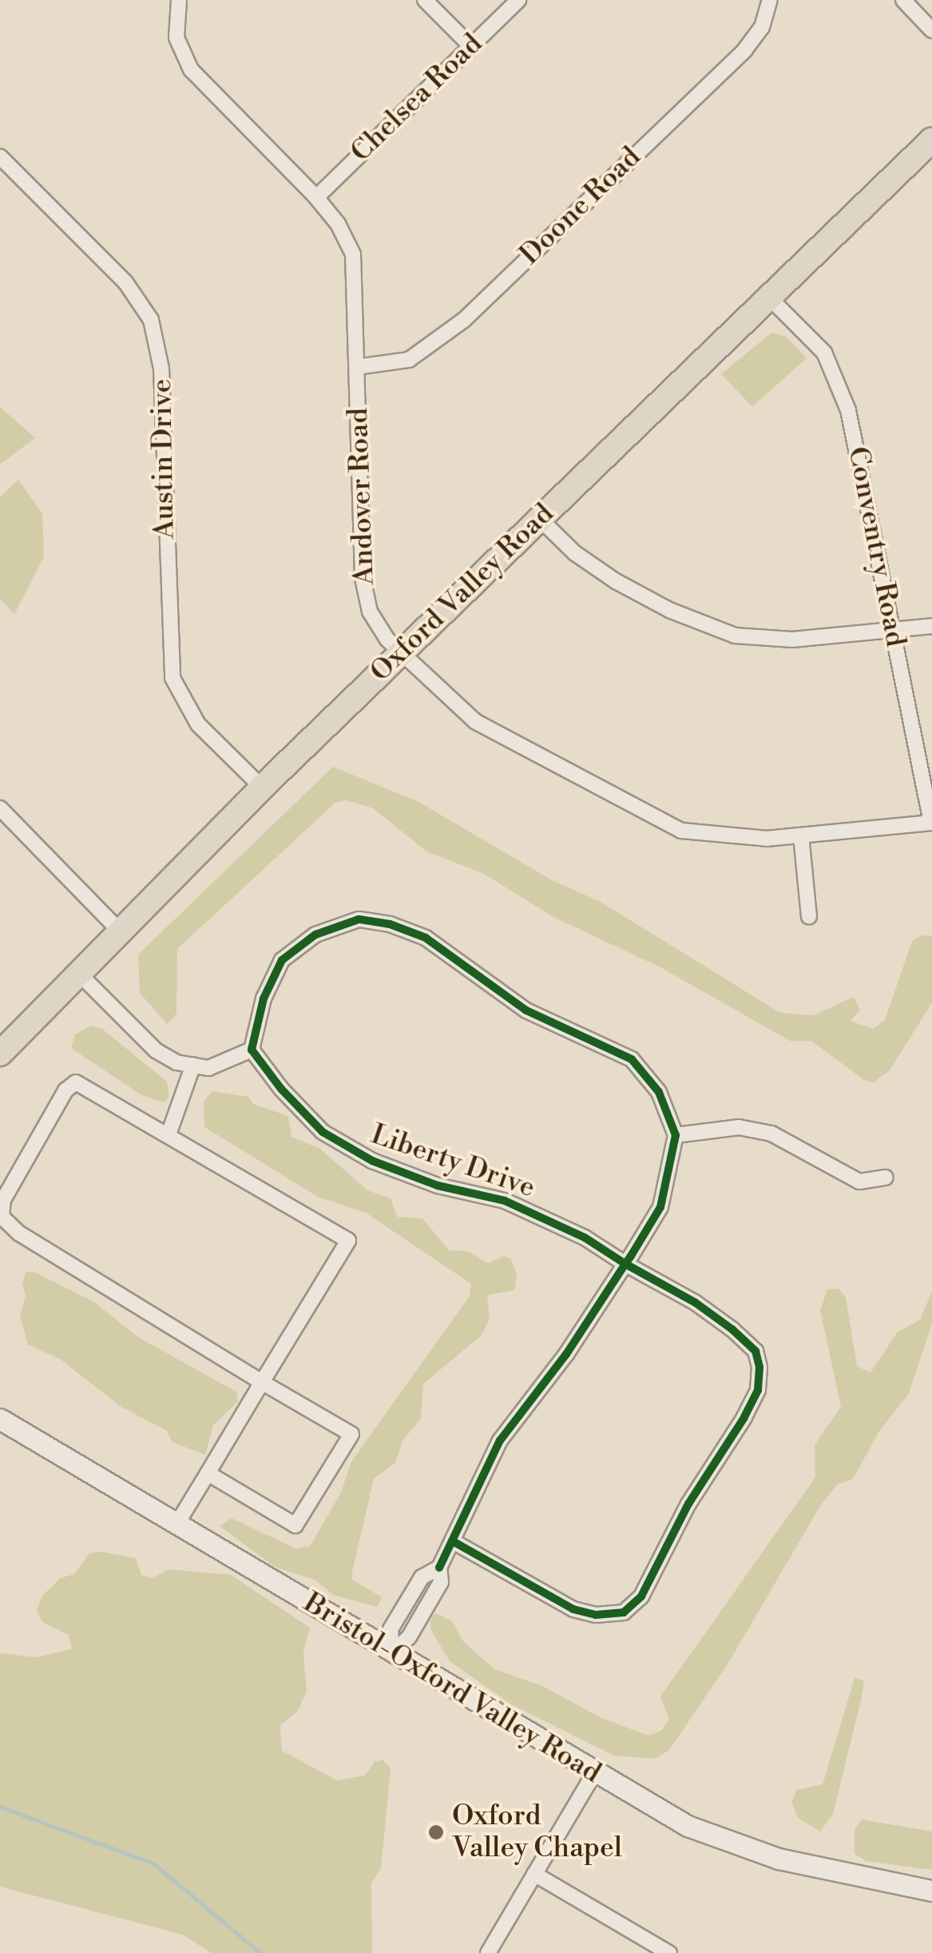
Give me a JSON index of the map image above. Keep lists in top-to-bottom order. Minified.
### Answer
{"streets":{"main road":["Oxford Valley Road","Bristol-Oxford Valley Road"],"street":["Chelsea Road","Doone Road","Austin Drive","Andover Road","Conventry Road","Liberty Drive"]},"crossings":[["Chelsea Road","Andover Road"],["Doone Road","Andover Road"],["Austin Drive","Oxford Valley Road"],["Andover Road","Conventry Road"],["Andover Road","Oxford Valley Road"],["Conventry Road","Oxford Valley Road"]],"places":["Oxford Valley Chapel"]}
